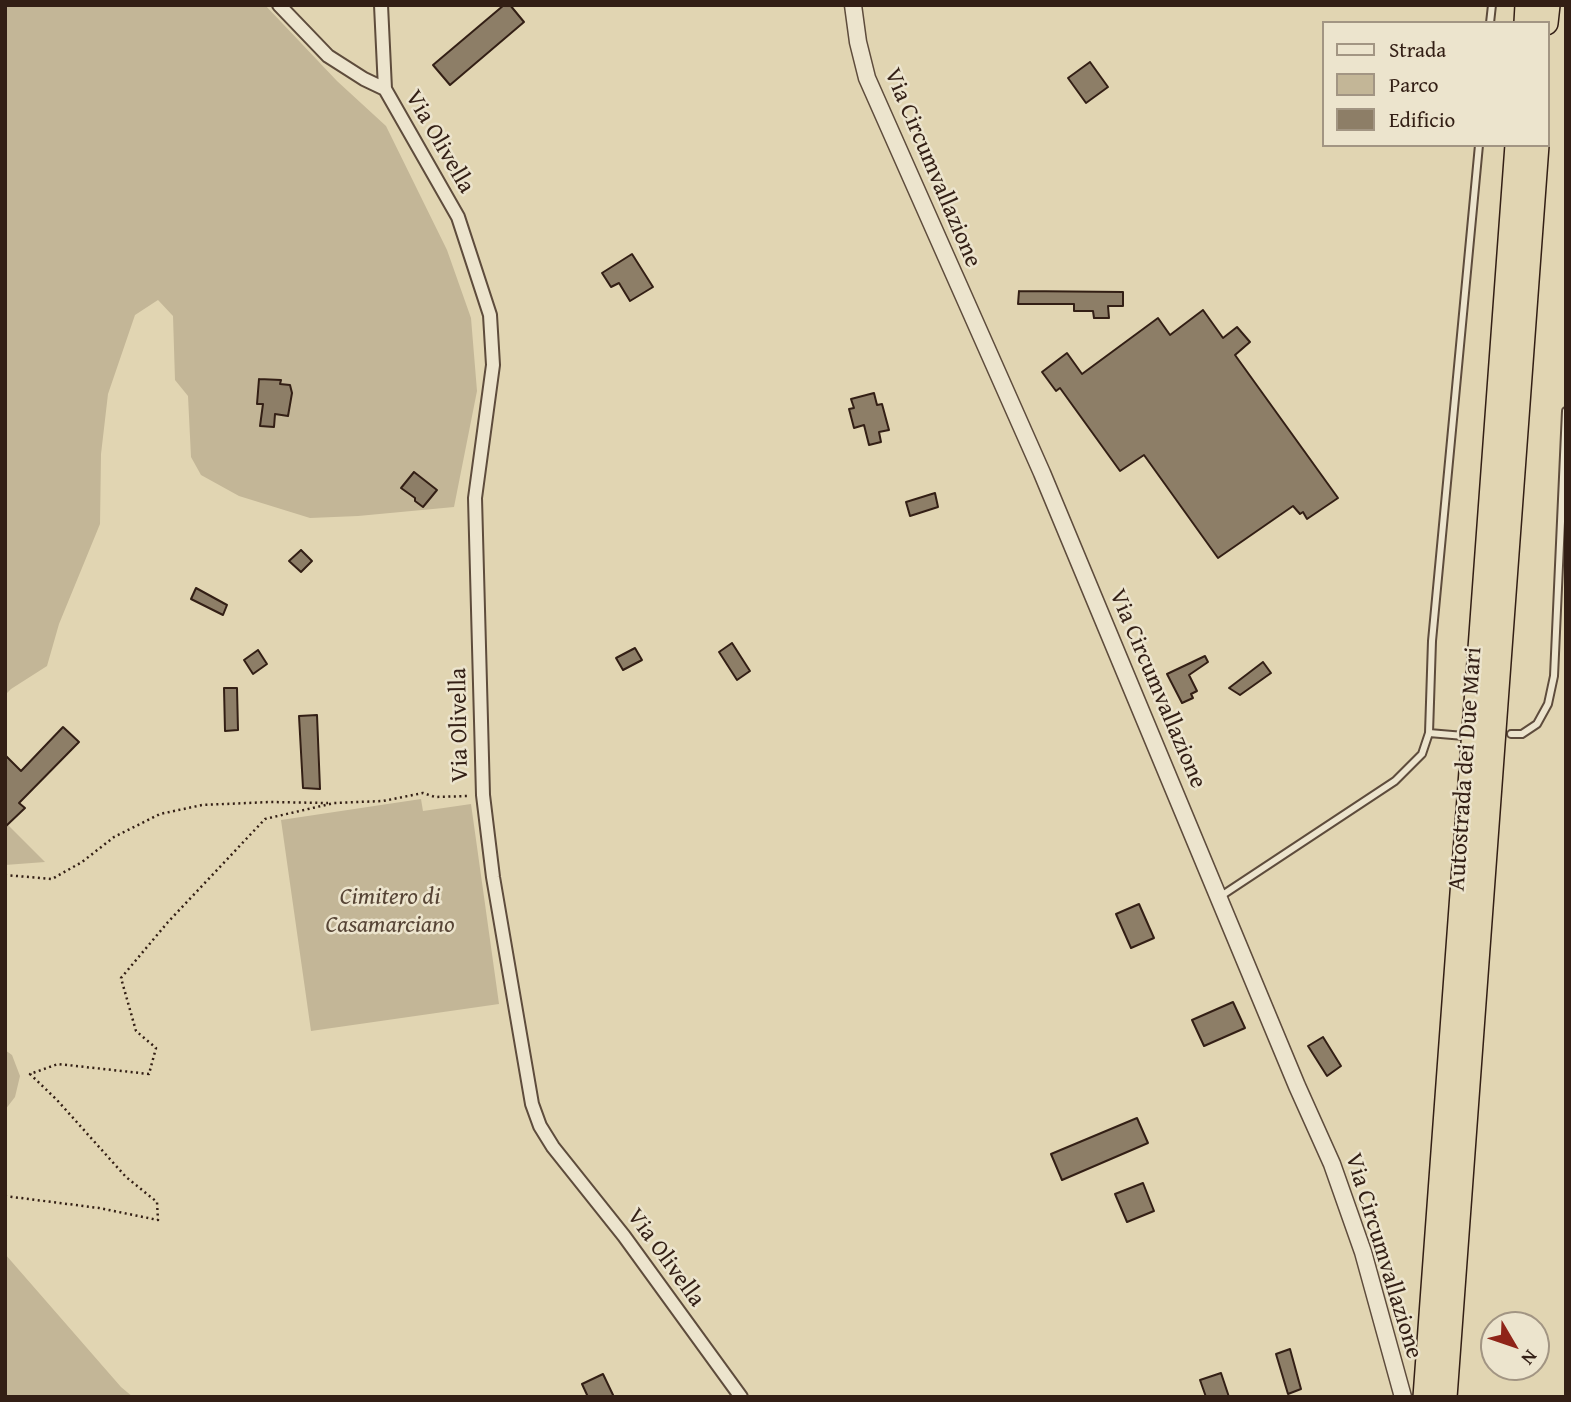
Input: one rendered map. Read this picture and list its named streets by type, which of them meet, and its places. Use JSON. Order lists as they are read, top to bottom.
{
  "streets": {
    "highway": ["Autostrada dei Due Mari"],
    "street": ["Via Olivella", "Via Circumvallazione"]
  },
  "parks": ["Cimitero di Casamarciano"],
  "legend": ["Strada", "Parco", "Edificio"],
  "north": "bottom right"
}
